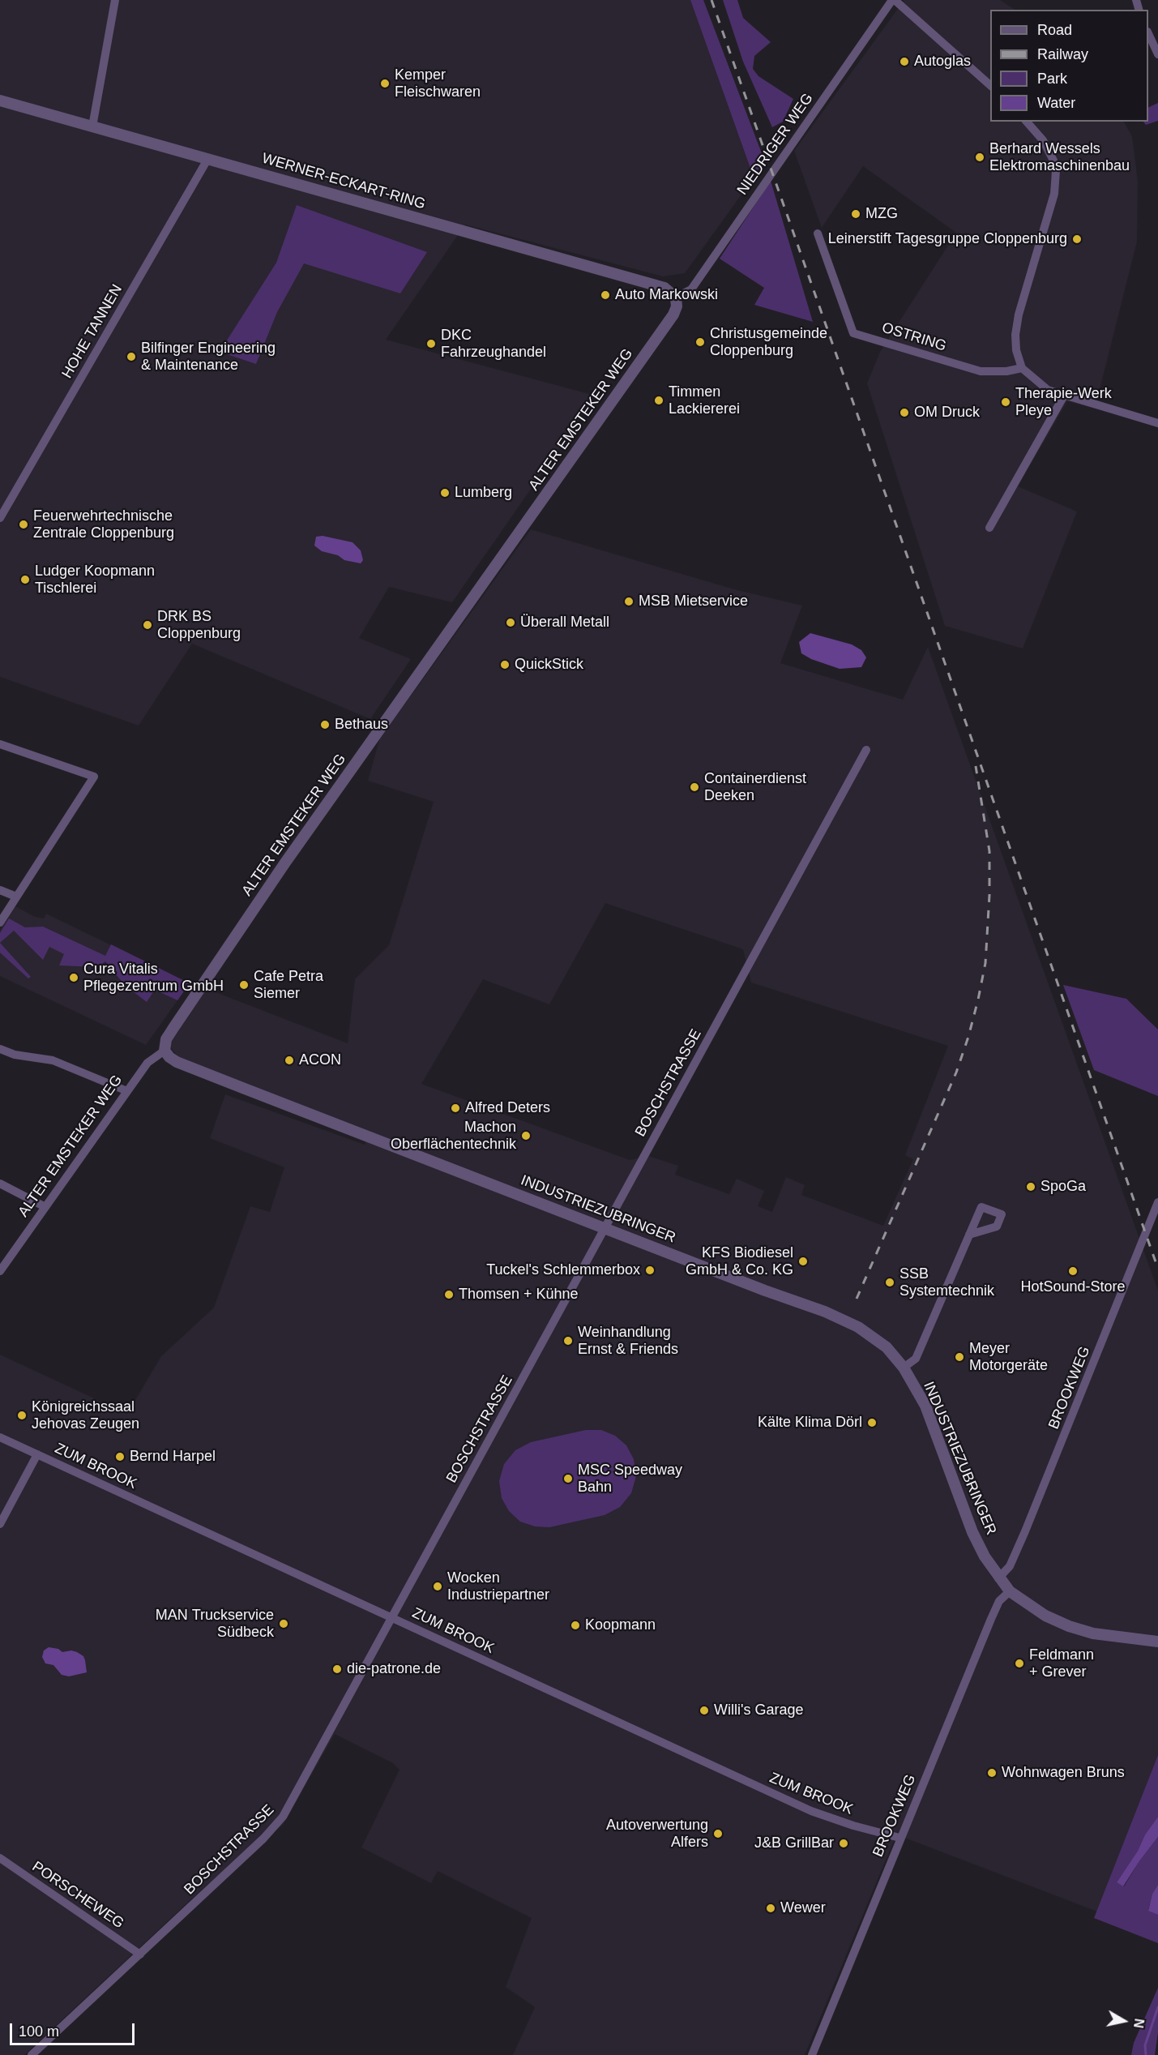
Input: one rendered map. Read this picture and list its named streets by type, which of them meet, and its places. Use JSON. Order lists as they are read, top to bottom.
{
  "streets": {
    "street": [
      "NIEDRIGER WEG",
      "WERNER-ECKART-RING",
      "HOHE TANNEN",
      "OSTRING",
      "ALTER EMSTEKER WEG",
      "BOSCHSTRASSE",
      "INDUSTRIEZUBRINGER",
      "BROOKWEG",
      "ZUM BROOK",
      "PORSCHEWEG"
    ]
  },
  "crossings": [
    ["NIEDRIGER WEG", "WERNER-ECKART-RING"],
    ["NIEDRIGER WEG", "ALTER EMSTEKER WEG"],
    ["WERNER-ECKART-RING", "HOHE TANNEN"],
    ["WERNER-ECKART-RING", "ALTER EMSTEKER WEG"],
    ["ALTER EMSTEKER WEG", "INDUSTRIEZUBRINGER"],
    ["BOSCHSTRASSE", "INDUSTRIEZUBRINGER"],
    ["BOSCHSTRASSE", "ZUM BROOK"],
    ["BOSCHSTRASSE", "PORSCHEWEG"],
    ["INDUSTRIEZUBRINGER", "BROOKWEG"],
    ["BROOKWEG", "ZUM BROOK"]
  ],
  "places": [
    "Autoglas",
    "Kemper Fleischwaren",
    "Berhard Wessels Elektromaschinenbau",
    "MZG",
    "Leinerstift Tagesgruppe Cloppenburg",
    "Auto Markowski",
    "Christusgemeinde Cloppenburg",
    "DKC Fahrzeughandel",
    "Bilfinger Engineering & Maintenance",
    "Timmen Lackiererei",
    "Therapie-Werk Pleye",
    "OM Druck",
    "Lumberg",
    "Feuerwehrtechnische Zentrale Cloppenburg",
    "Ludger Koopmann Tischlerei",
    "MSB Mietservice",
    "Überall Metall",
    "DRK BS Cloppenburg",
    "QuickStick",
    "Bethaus",
    "Containerdienst Deeken",
    "Cura Vitalis Pflegezentrum GmbH",
    "Cafe Petra Siemer",
    "ACON",
    "Alfred Deters",
    "Machon Oberflächentechnik",
    "SpoGa",
    "KFS Biodiesel GmbH & Co. KG",
    "Tuckel's Schlemmerbox",
    "HotSound-Store",
    "SSB Systemtechnik",
    "Thomsen + Kühne",
    "Weinhandlung Ernst & Friends",
    "Meyer Motorgeräte",
    "Königreichssaal Jehovas Zeugen",
    "Kälte Klima Dörl",
    "Bernd Harpel",
    "MSC Speedway Bahn",
    "Wocken Industriepartner",
    "MAN Truckservice Südbeck",
    "Koopmann",
    "Feldmann + Grever",
    "die-patrone.de",
    "Willi's Garage",
    "Wohnwagen Bruns",
    "Autoverwertung Alfers",
    "J&B GrillBar",
    "Wewer"
  ],
  "legend": [
    "Road",
    "Railway",
    "Park",
    "Water"
  ],
  "scale_bar": "100 m",
  "north": "right"
}
